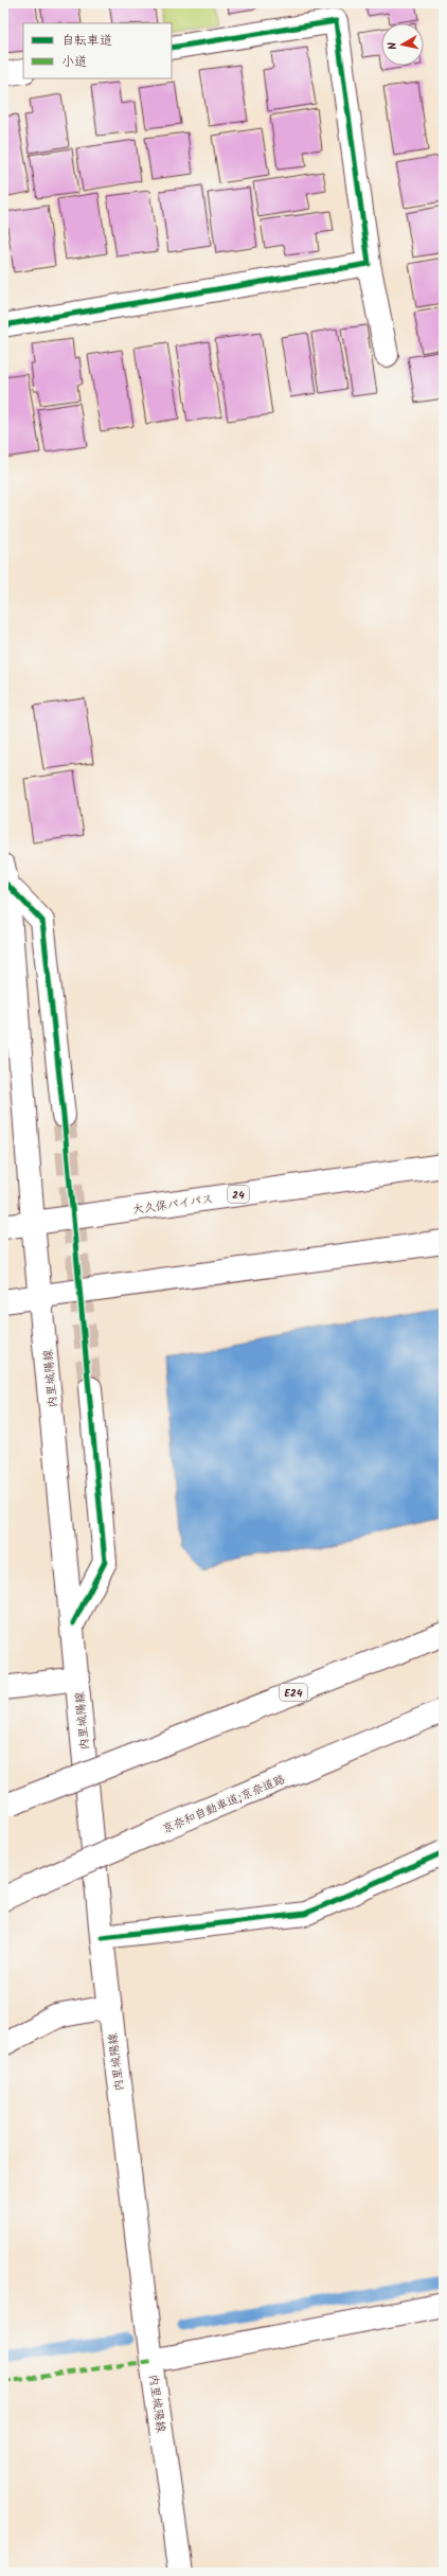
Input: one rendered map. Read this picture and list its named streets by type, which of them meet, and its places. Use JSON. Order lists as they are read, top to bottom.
{
  "streets": {
    "main road": [
      "24",
      "大久保バイパス",
      "内里城陽線",
      "E24",
      "京奈和自動車道;京奈道路"
    ]
  },
  "crossings": [
    ["大久保バイパス", "内里城陽線"]
  ],
  "legend": ["自転車道", "小道"],
  "north": "left"
}
